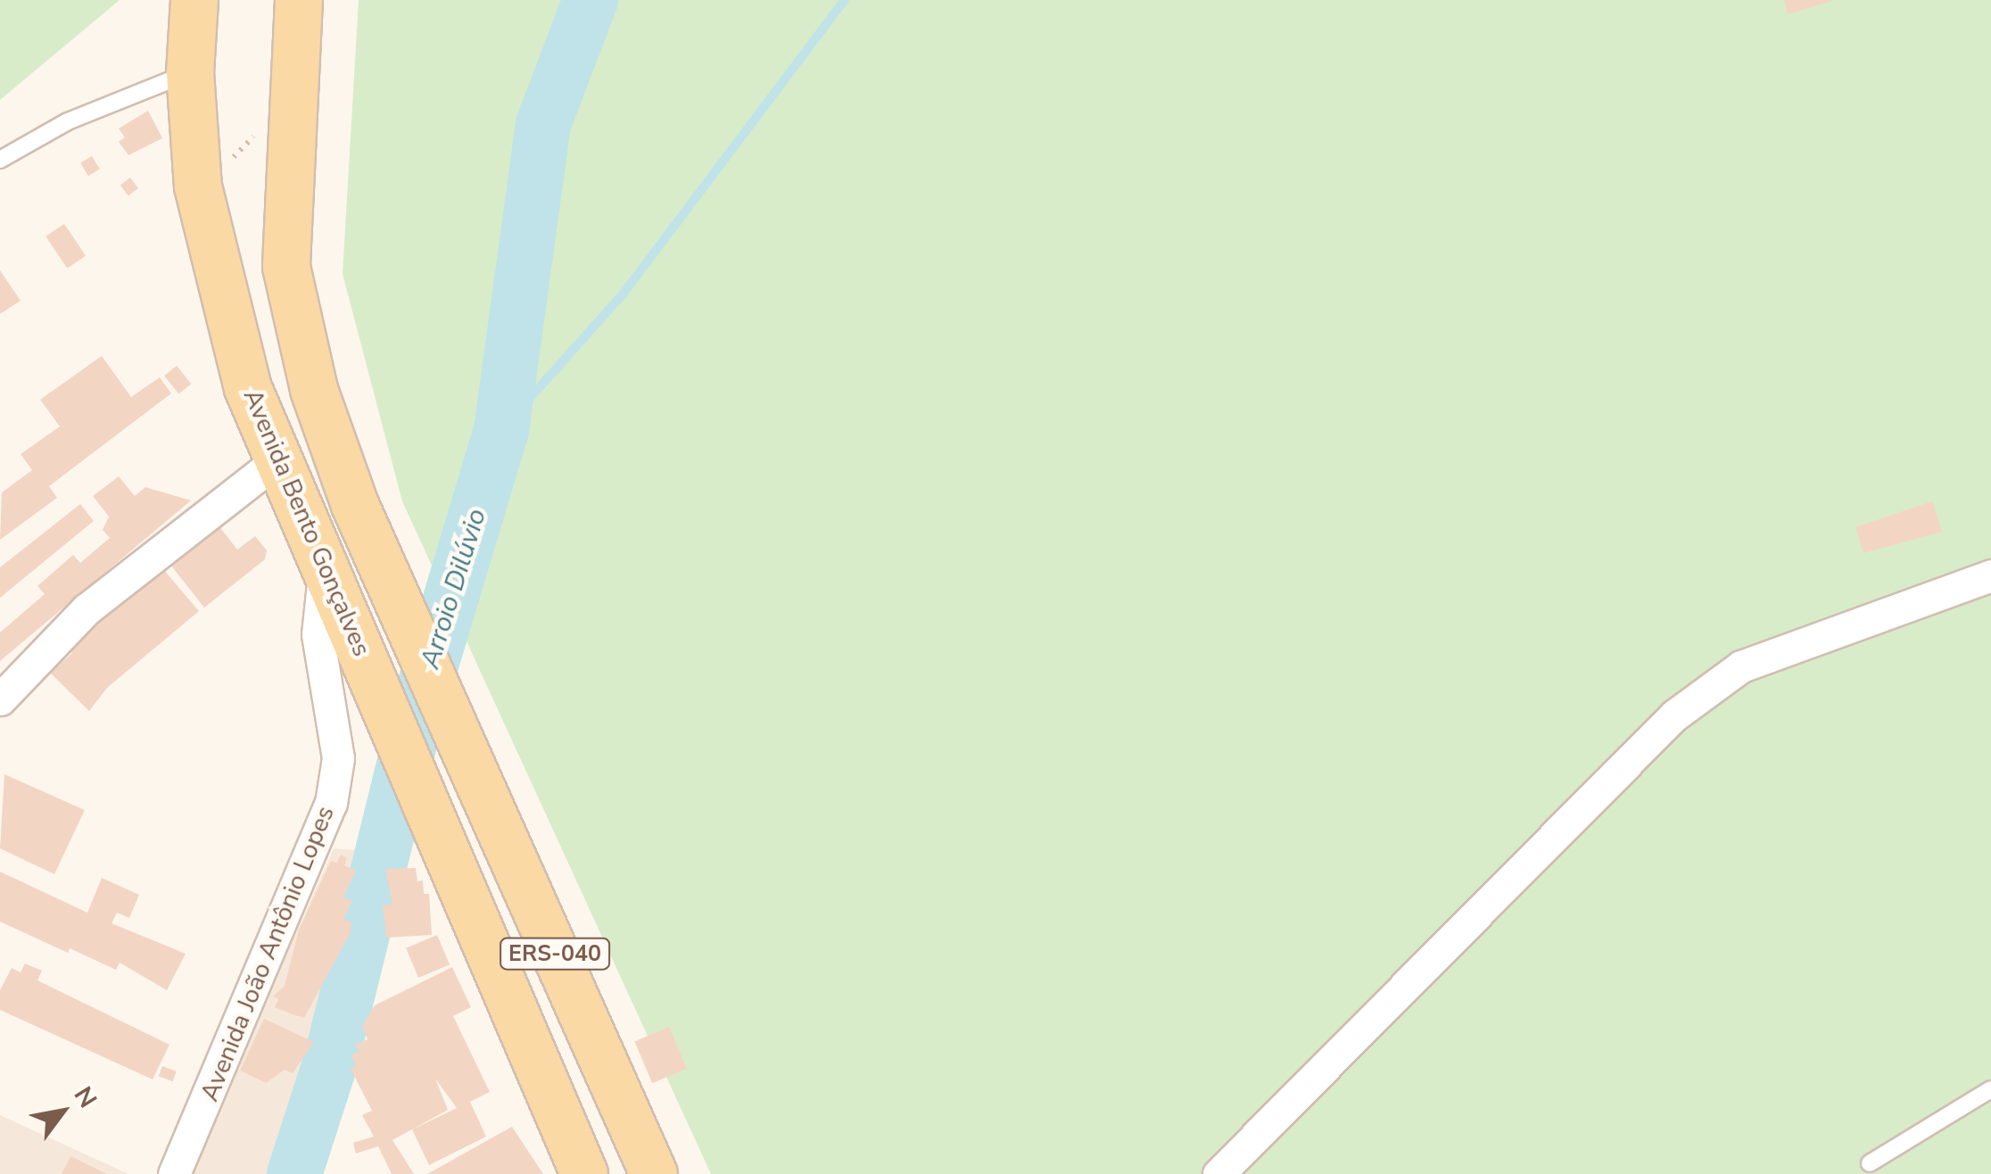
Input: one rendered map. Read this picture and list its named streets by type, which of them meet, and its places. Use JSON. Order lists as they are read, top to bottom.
{
  "streets": {
    "main road": ["Avenida Bento Gonçalves", "ERS-040"],
    "street": ["Avenida João Antônio Lopes"]
  },
  "crossings": [
    ["Avenida Bento Gonçalves", "Avenida João Antônio Lopes"]
  ],
  "water": ["Arroio Dilúvio"],
  "north": "top right"
}
